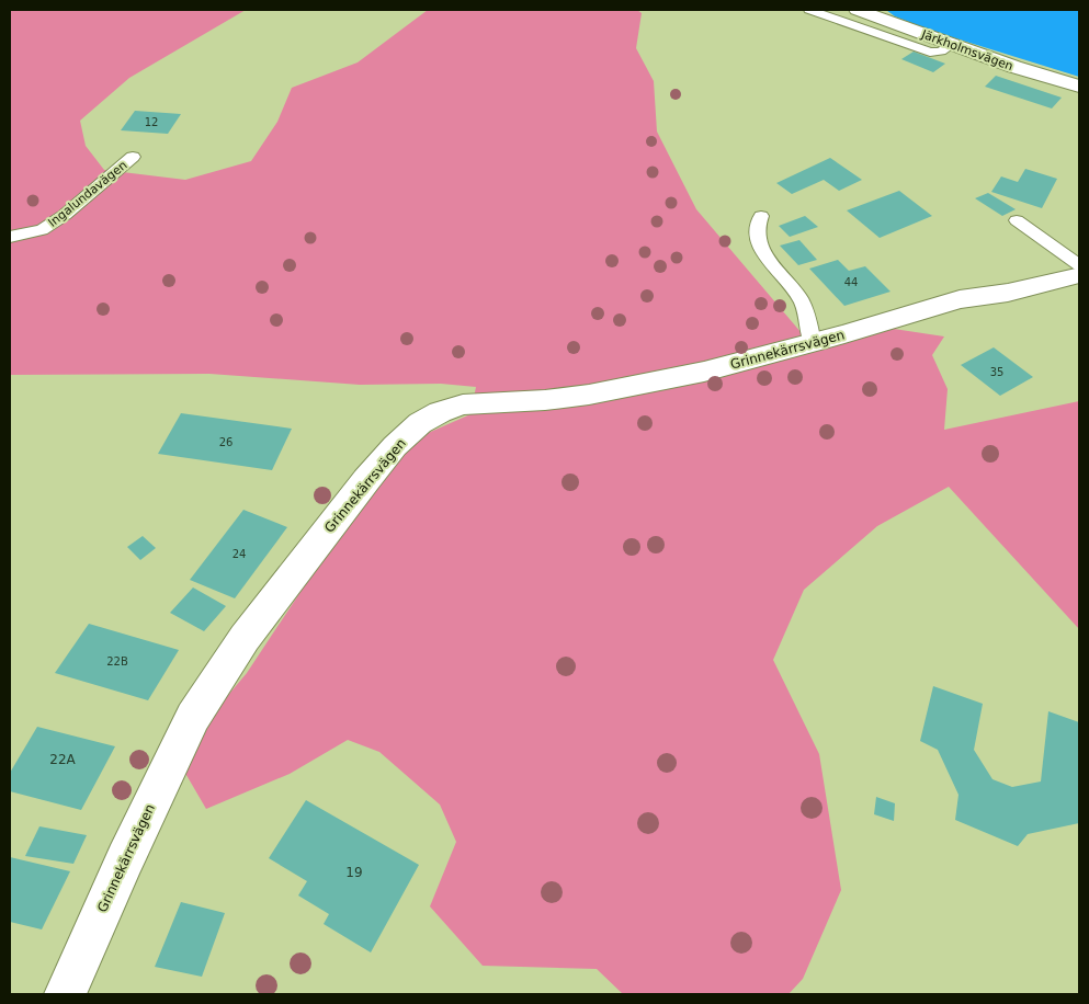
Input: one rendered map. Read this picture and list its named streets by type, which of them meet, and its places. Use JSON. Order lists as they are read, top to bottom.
{
  "streets": {
    "street": ["Järkholmsvägen", "Grinnekärrsvägen"],
    "lane": ["Ingalundavägen"]
  },
  "house_numbers": [
    "12",
    "44",
    "35",
    "26",
    "24",
    "22B",
    "22A",
    "19"
  ]
}
